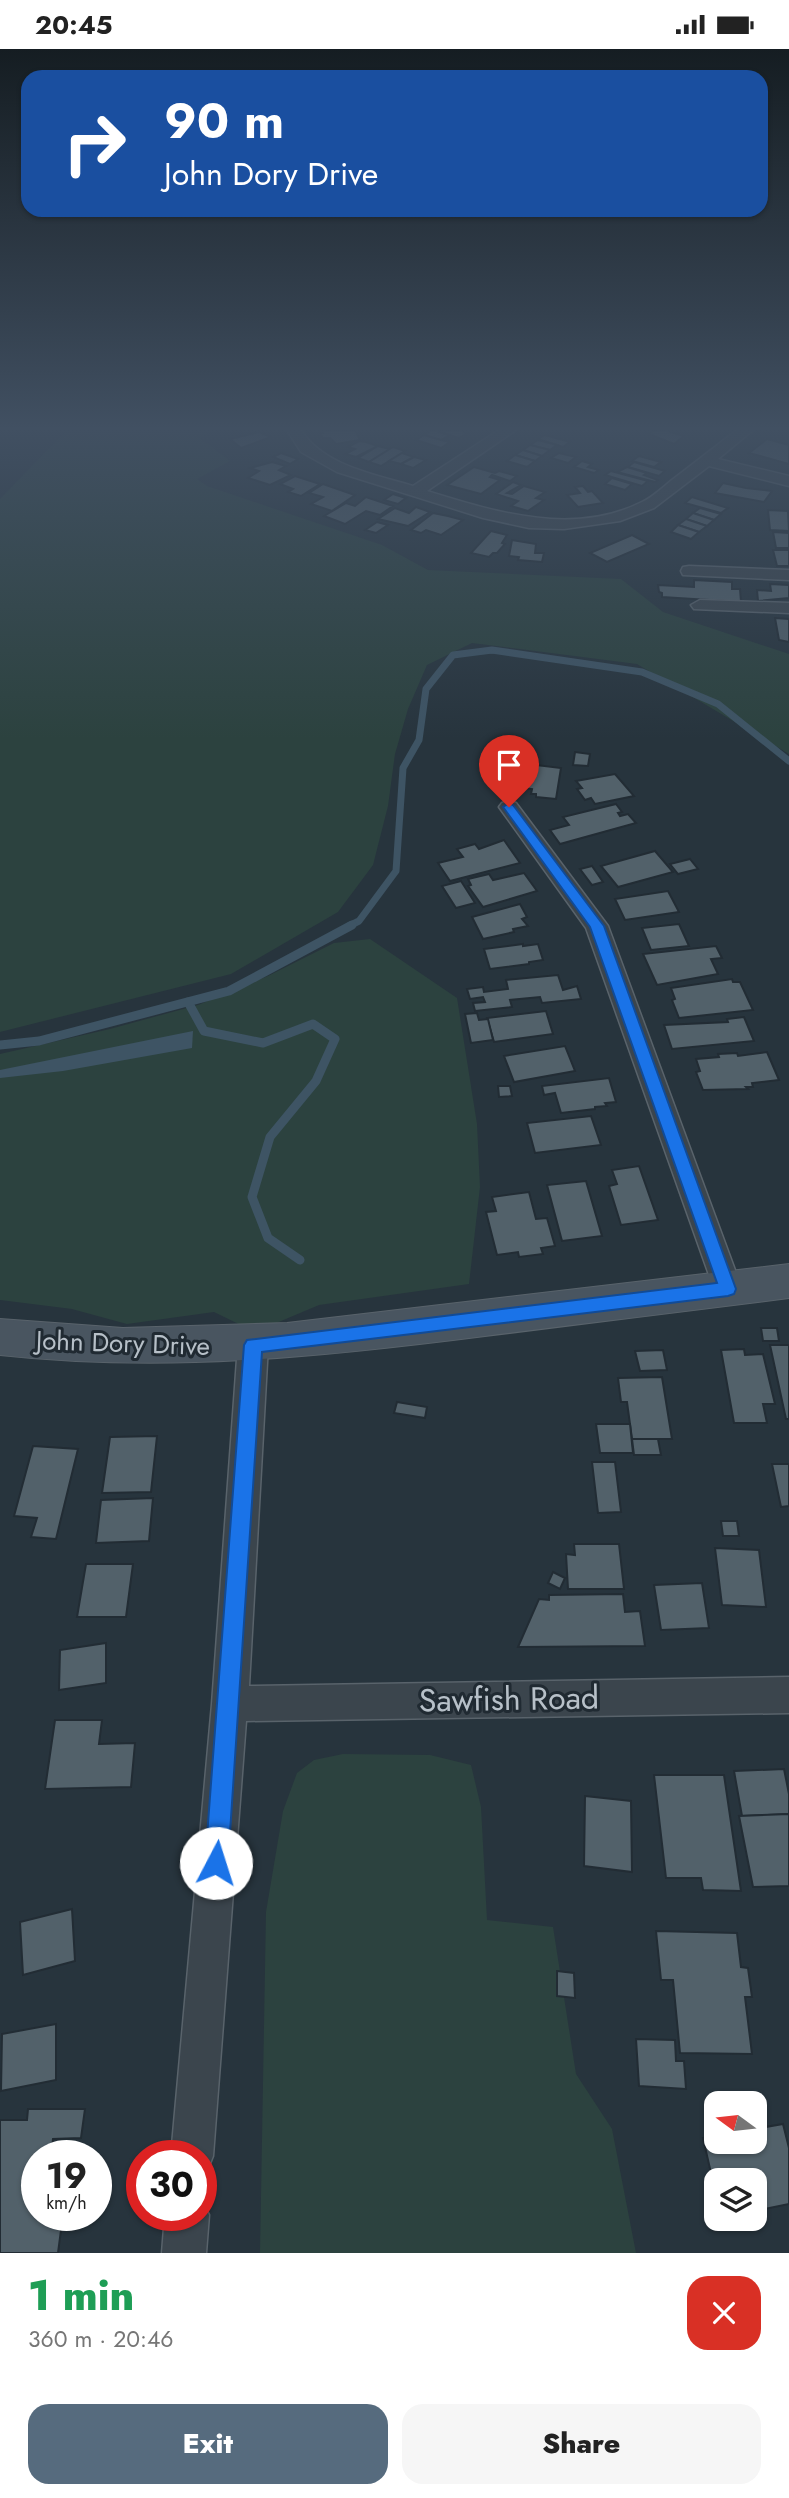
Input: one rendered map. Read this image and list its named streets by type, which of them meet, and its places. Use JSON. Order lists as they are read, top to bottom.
{
  "streets": {
    "street": ["John Dory Drive", "Sawfish Road"]
  },
  "north": "left",
  "page": {
    "status": "20:45",
    "turn": ["90 m", "John Dory Drive"],
    "speed": "19 km/h",
    "limit": "30",
    "heading": ["1 min", "360 m · 20:46"],
    "buttons": ["Exit", "Share"]
  }
}
